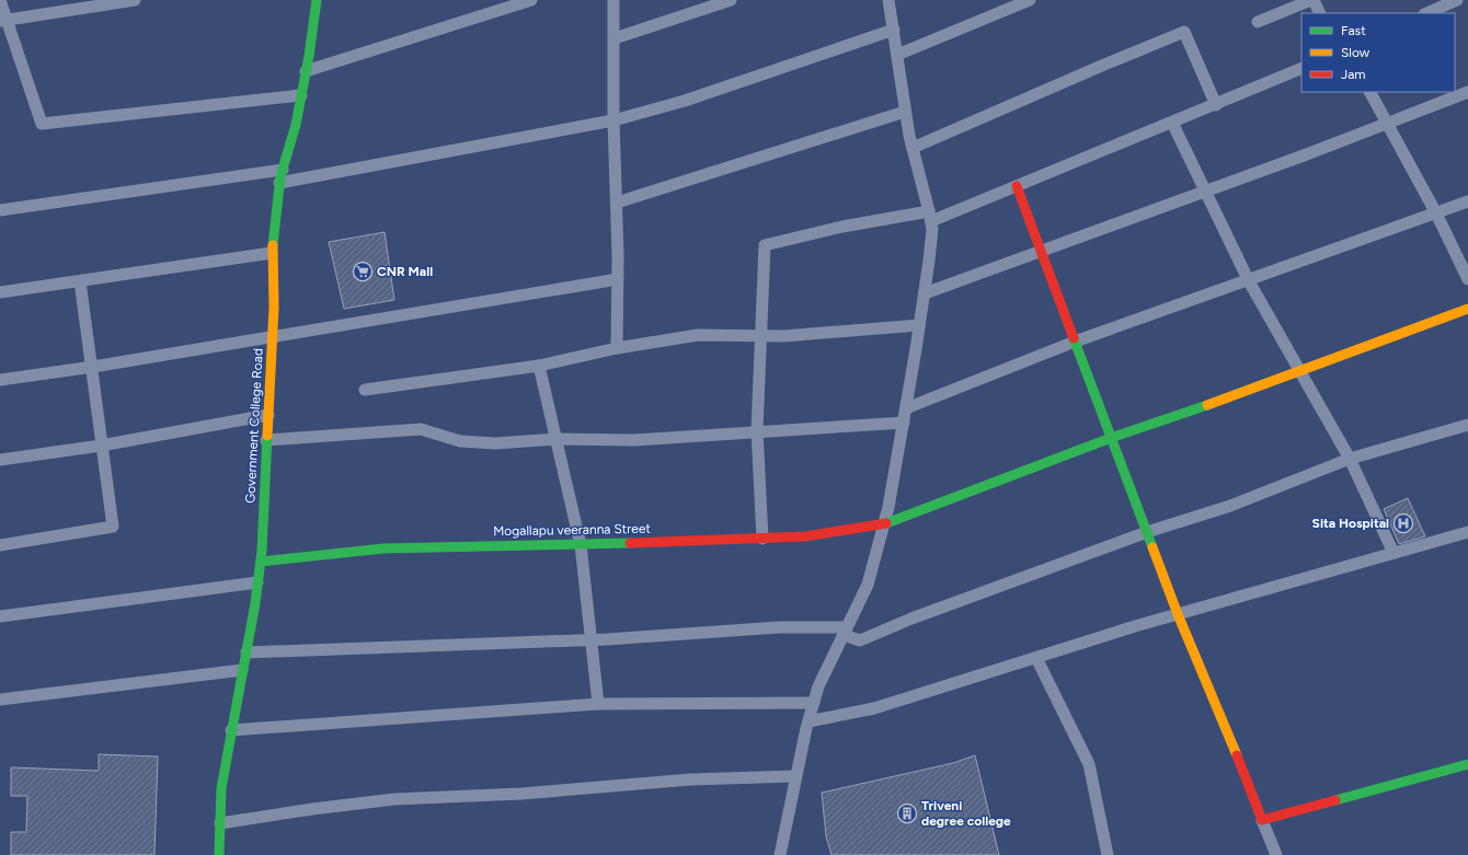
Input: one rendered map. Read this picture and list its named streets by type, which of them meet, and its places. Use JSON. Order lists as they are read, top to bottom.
{
  "streets": {
    "street": ["Government College Road", "Mogallapu veeranna Street"]
  },
  "crossings": [
    ["Government College Road", "Mogallapu veeranna Street"]
  ],
  "places": {
    "supermarket": ["CNR Mall"],
    "hospital": ["Sita Hospital"],
    "building": ["Triveni degree college"]
  },
  "legend": ["Fast", "Slow", "Jam"]
}
